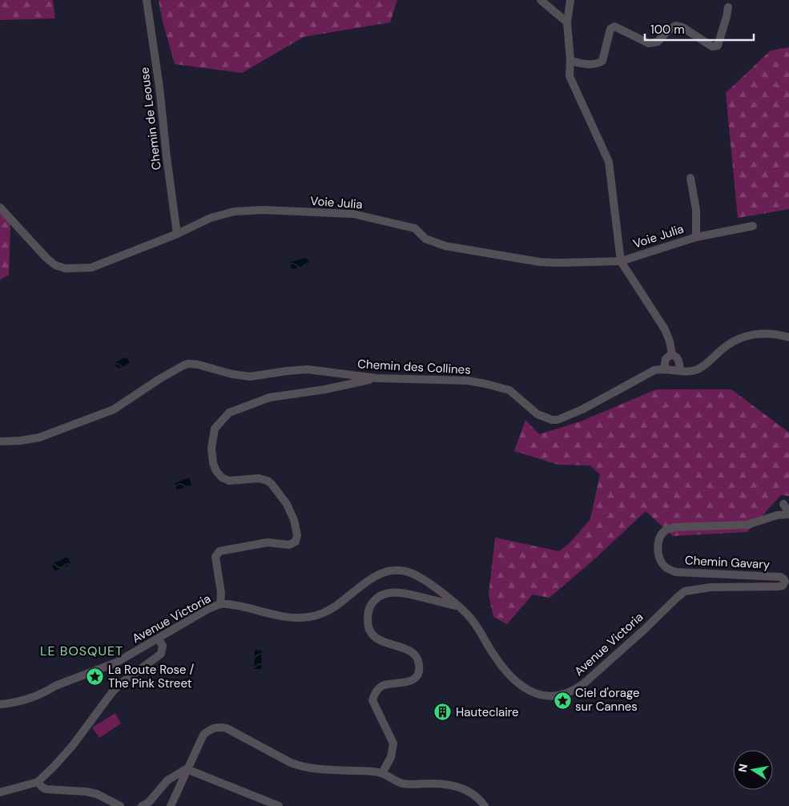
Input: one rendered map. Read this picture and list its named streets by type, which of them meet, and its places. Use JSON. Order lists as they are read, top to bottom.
{
  "streets": {
    "street": [
      "Chemin de Leouse",
      "Voie Julia",
      "Chemin des Collines",
      "Chemin Gavary",
      "Avenue Victoria"
    ]
  },
  "crossings": [
    ["Chemin de Leouse", "Voie Julia"],
    ["Chemin Gavary", "Avenue Victoria"]
  ],
  "districts": ["LE BOSQUET"],
  "places": {
    "place": ["La Route Rose / The Pink Street", "Ciel d'orage sur Cannes"],
    "building": ["Hauteclaire"]
  },
  "scale_bar": "100 m",
  "north": "left"
}
